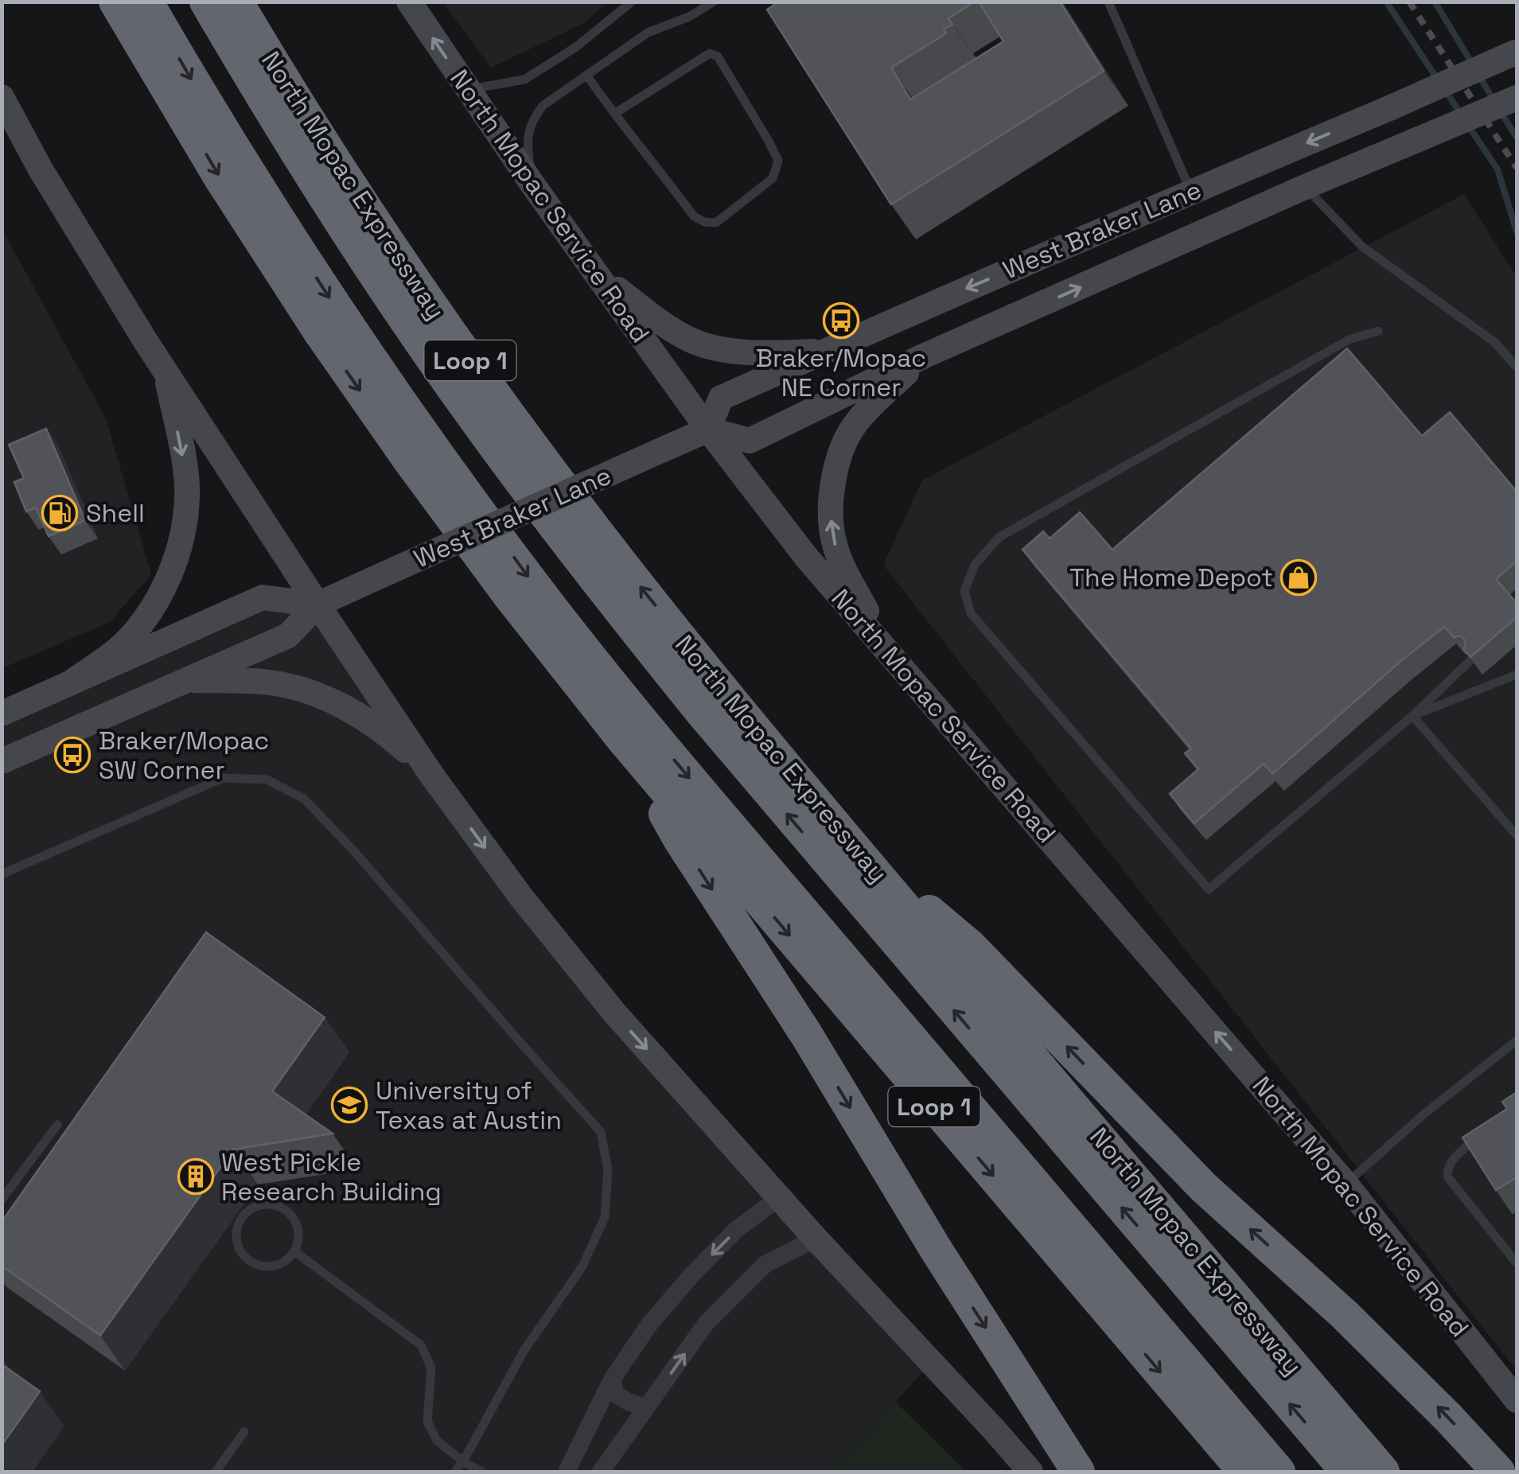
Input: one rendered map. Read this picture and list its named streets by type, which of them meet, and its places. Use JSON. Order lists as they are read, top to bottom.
{
  "streets": {
    "highway": ["North Mopac Expressway", "Loop 1"],
    "main road": ["North Mopac Service Road", "West Braker Lane"]
  },
  "crossings": [
    ["North Mopac Service Road", "West Braker Lane"]
  ],
  "one_way": ["North Mopac Service Road"],
  "places": {
    "bus stop": ["Braker/Mopac NE Corner", "Braker/Mopac SW Corner"],
    "fuel station": ["Shell"],
    "shop": ["The Home Depot"],
    "school or university": ["University of Texas at Austin"],
    "building": ["West Pickle Research Building"]
  }
}
